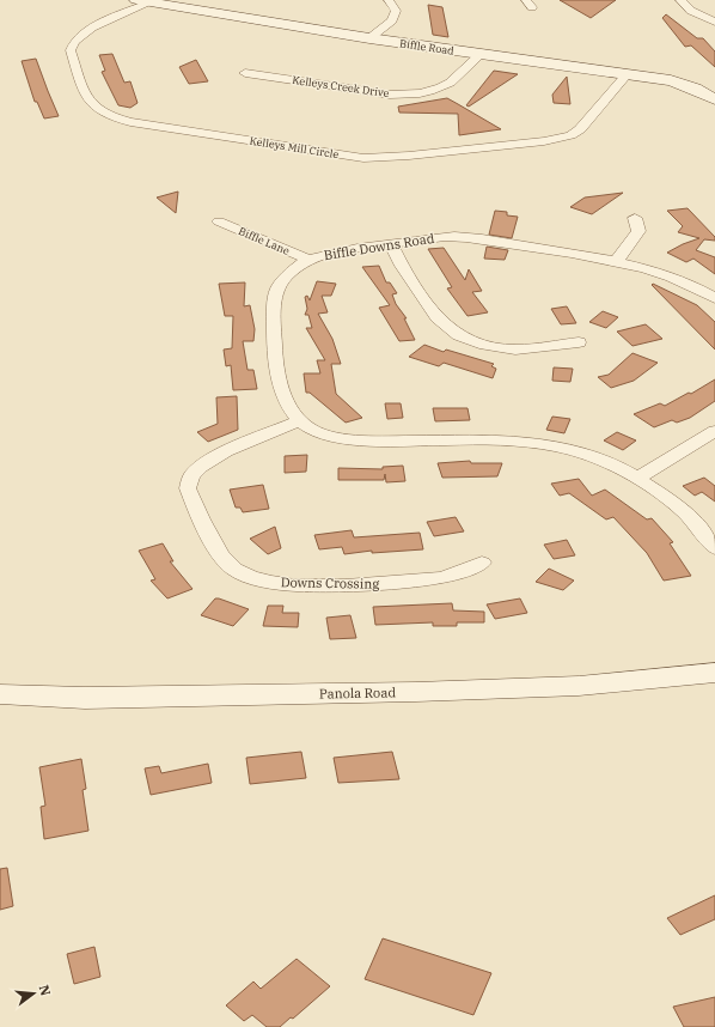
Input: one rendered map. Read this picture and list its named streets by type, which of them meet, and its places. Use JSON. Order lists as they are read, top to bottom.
{
  "streets": {
    "street": [
      "Biffle Road",
      "Kelleys Creek Drive",
      "Kelleys Mill Circle",
      "Biffle Lane",
      "Biffle Downs Road",
      "Downs Crossing",
      "Panola Road"
    ]
  },
  "crossings": [
    ["Biffle Road", "Kelleys Creek Drive"],
    ["Biffle Road", "Kelleys Mill Circle"],
    ["Biffle Lane", "Biffle Downs Road"],
    ["Biffle Downs Road", "Downs Crossing"]
  ],
  "north": "right"
}
